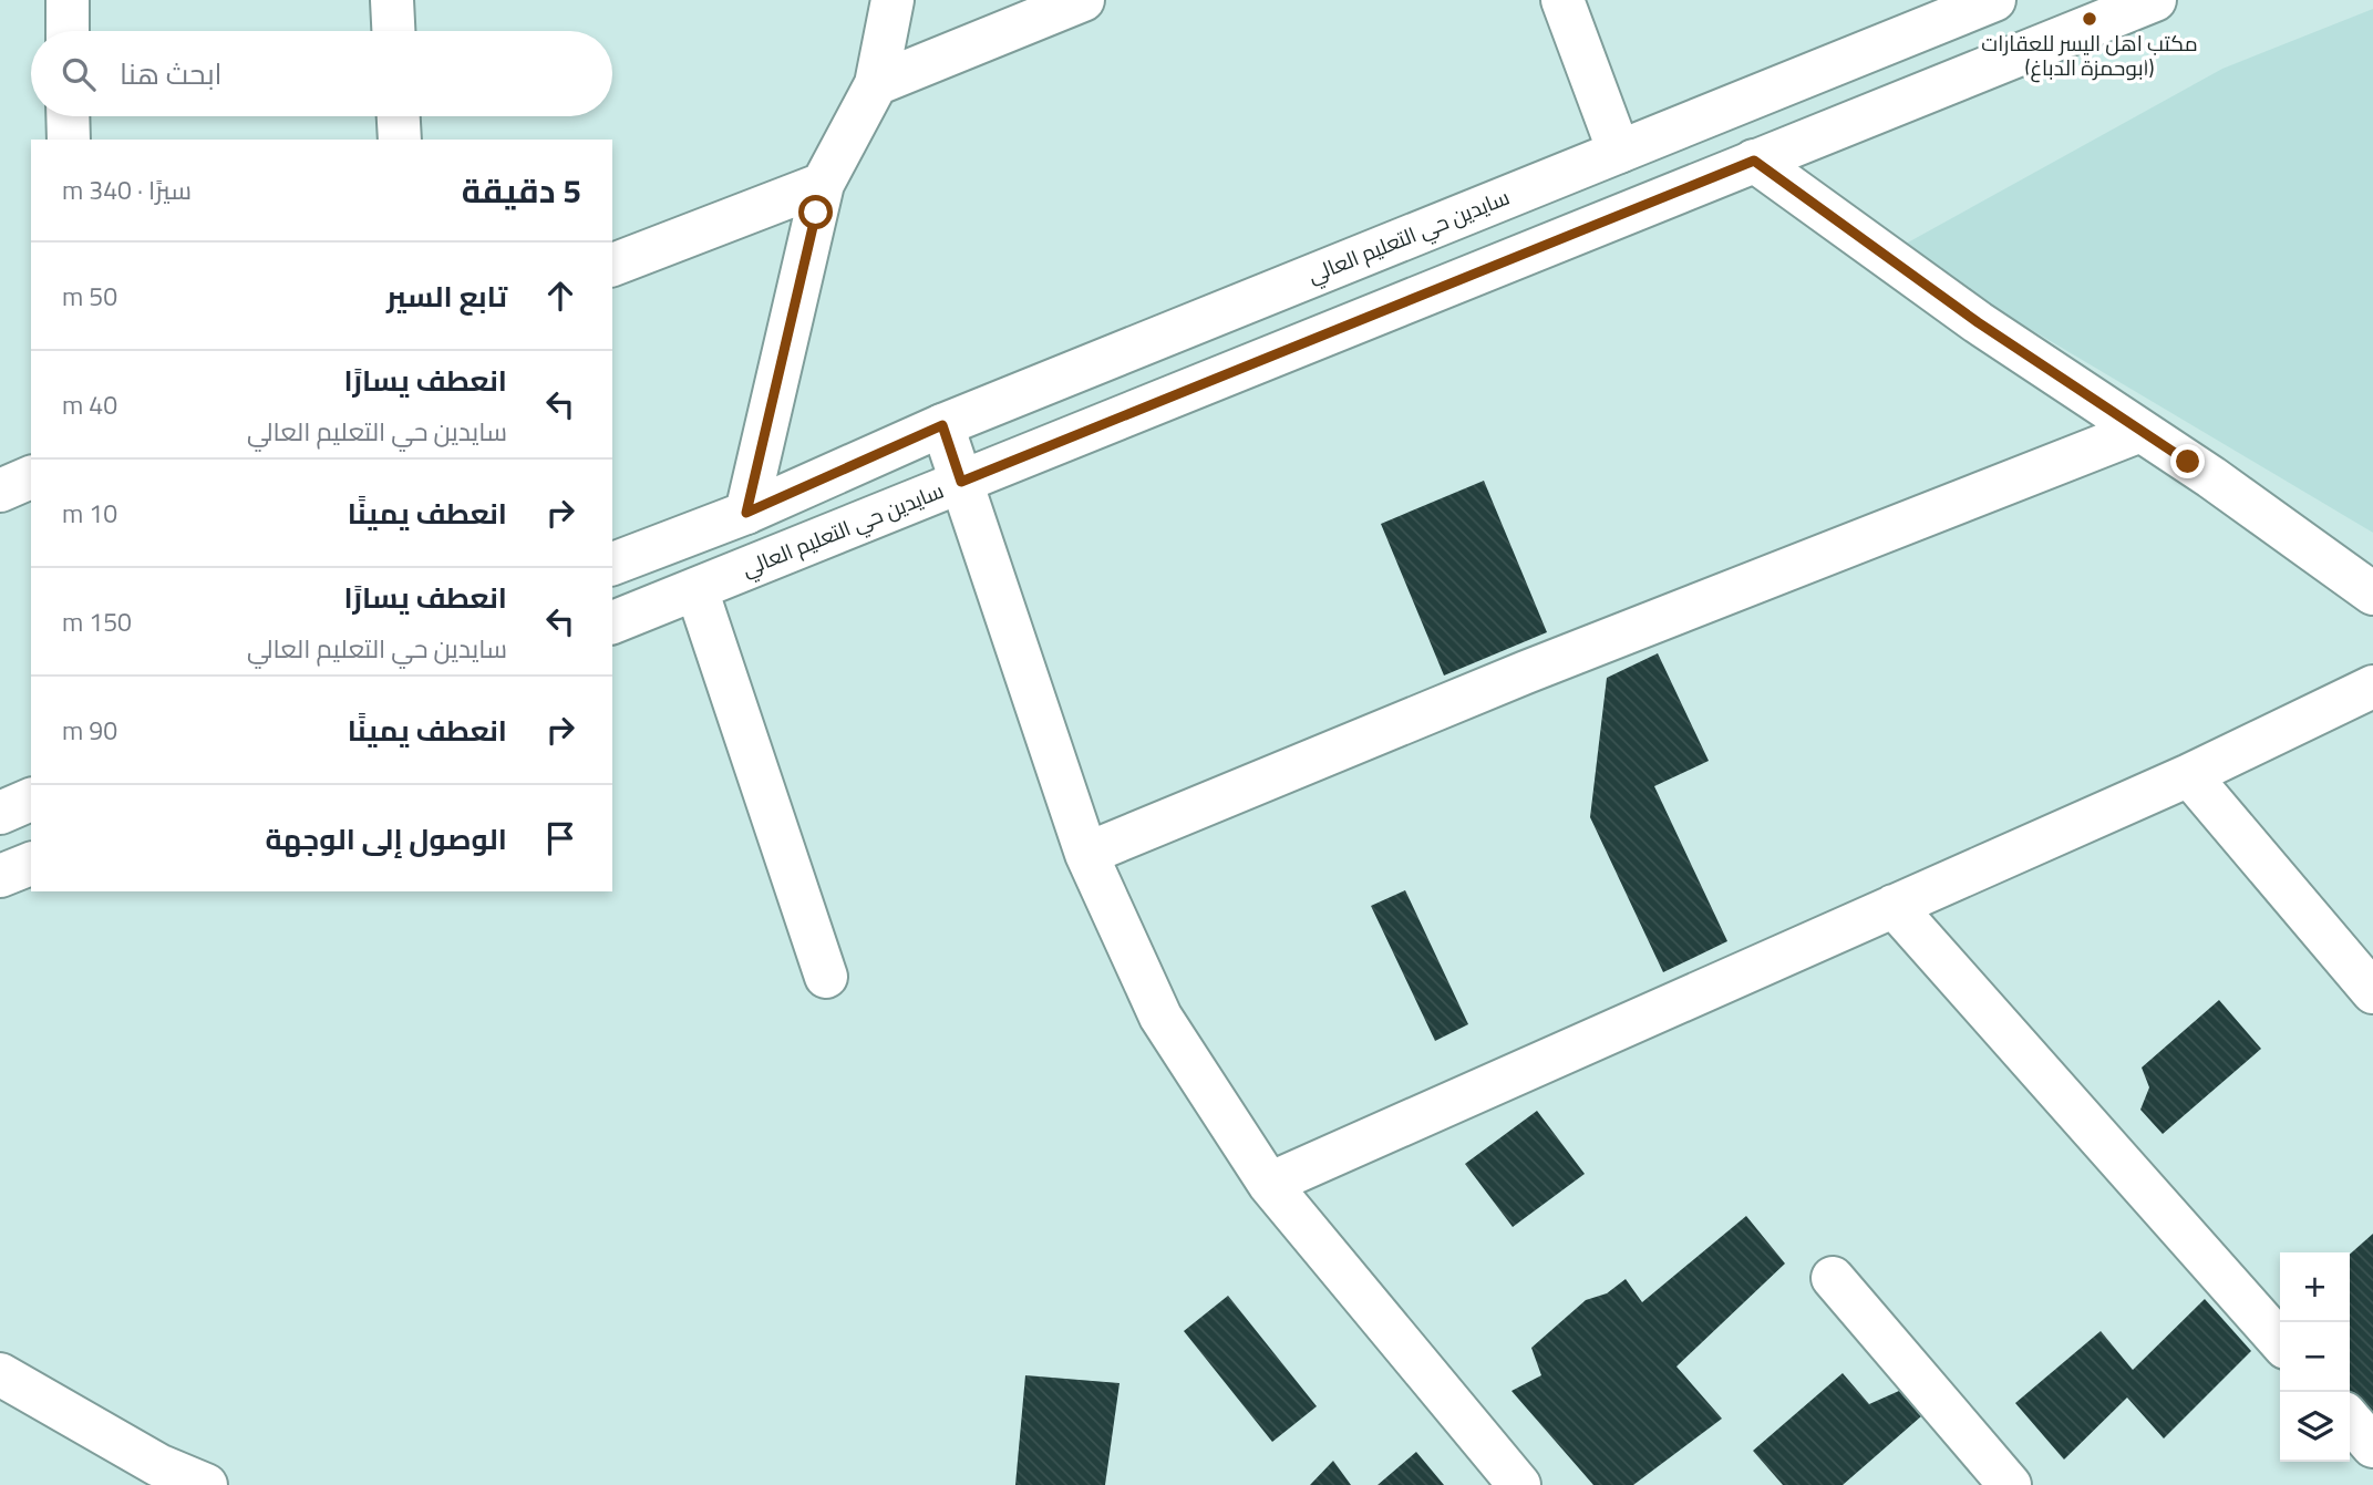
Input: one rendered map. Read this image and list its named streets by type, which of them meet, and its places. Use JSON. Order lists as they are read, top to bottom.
{
  "streets": {
    "street": ["سايدين حي التعليم العالي"]
  },
  "places": ["مكتب اهل اليسر للعقارات (ابوحمزة الدباغ)"],
  "page": {
    "search": "ابحث هنا",
    "heading": ["5 دقيقة", "سيرًا · 340 m"],
    "list": [
      ["تابع السير", "50 m"],
      ["انعطف يسارًا", "سايدين حي التعليم العالي", "40 m"],
      ["انعطف يمينًا", "10 m"],
      ["انعطف يسارًا", "سايدين حي التعليم العالي", "150 m"],
      ["انعطف يمينًا", "90 m"],
      "الوصول إلى الوجهة"
    ],
    "map_buttons": ["+", "−"]
  }
}
